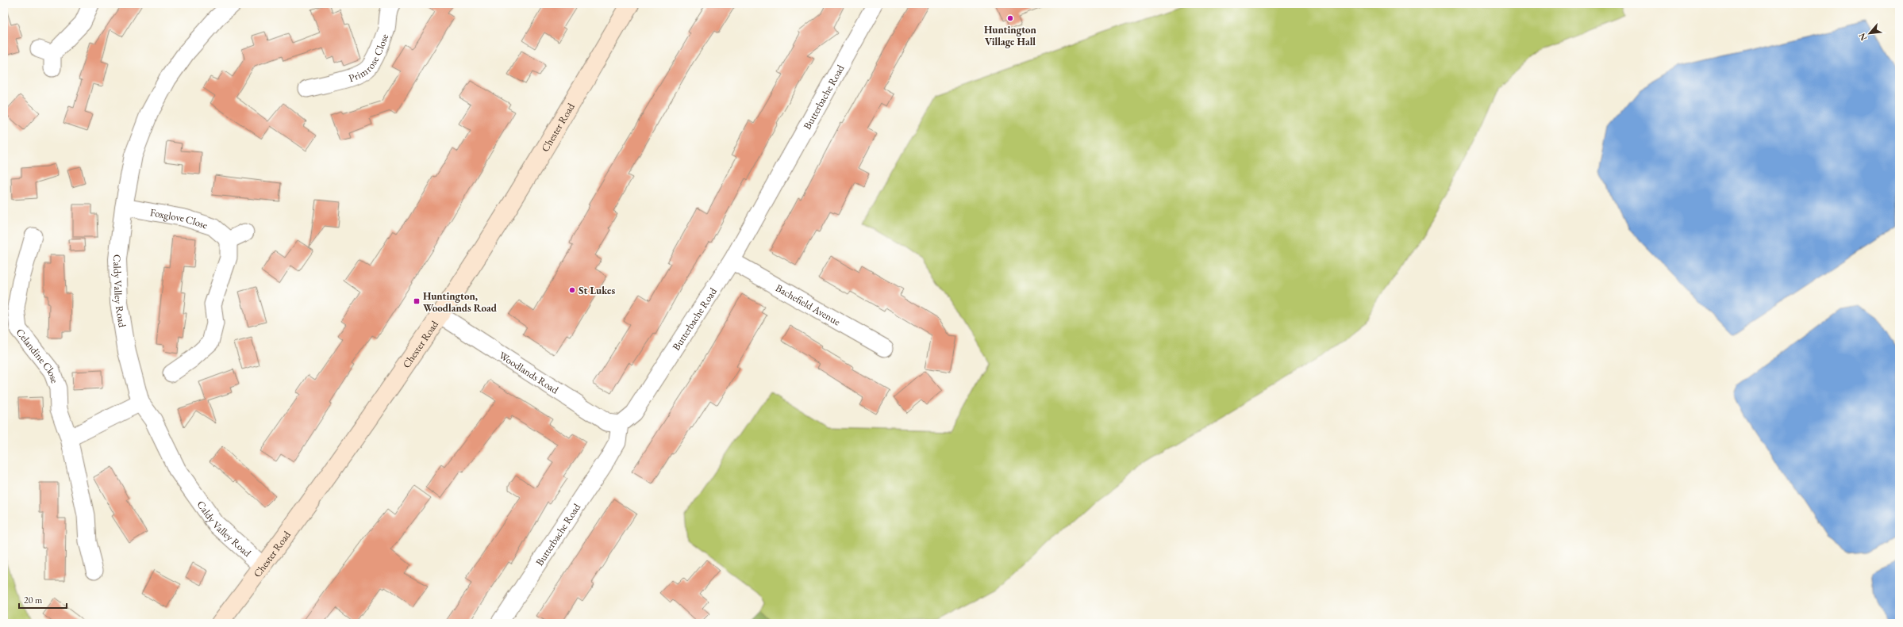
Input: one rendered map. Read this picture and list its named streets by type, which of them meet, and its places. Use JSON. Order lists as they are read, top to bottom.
{
  "streets": {
    "main road": ["Chester Road"],
    "street": [
      "Primrose Close",
      "Butterbache Road",
      "Foxglove Close",
      "Caldy Valley Road",
      "Bachefield Avenue",
      "Celandine Close",
      "Woodlands Road"
    ]
  },
  "crossings": [
    ["Butterbache Road", "Bachefield Avenue"],
    ["Butterbache Road", "Woodlands Road"],
    ["Chester Road", "Caldy Valley Road"],
    ["Chester Road", "Woodlands Road"],
    ["Foxglove Close", "Caldy Valley Road"]
  ],
  "places": {
    "other": ["Huntington Village Hall", "St Lukes"],
    "transit": ["Huntington, Woodlands Road"]
  },
  "scale_bar": "20 m",
  "north": "bottom left"
}
